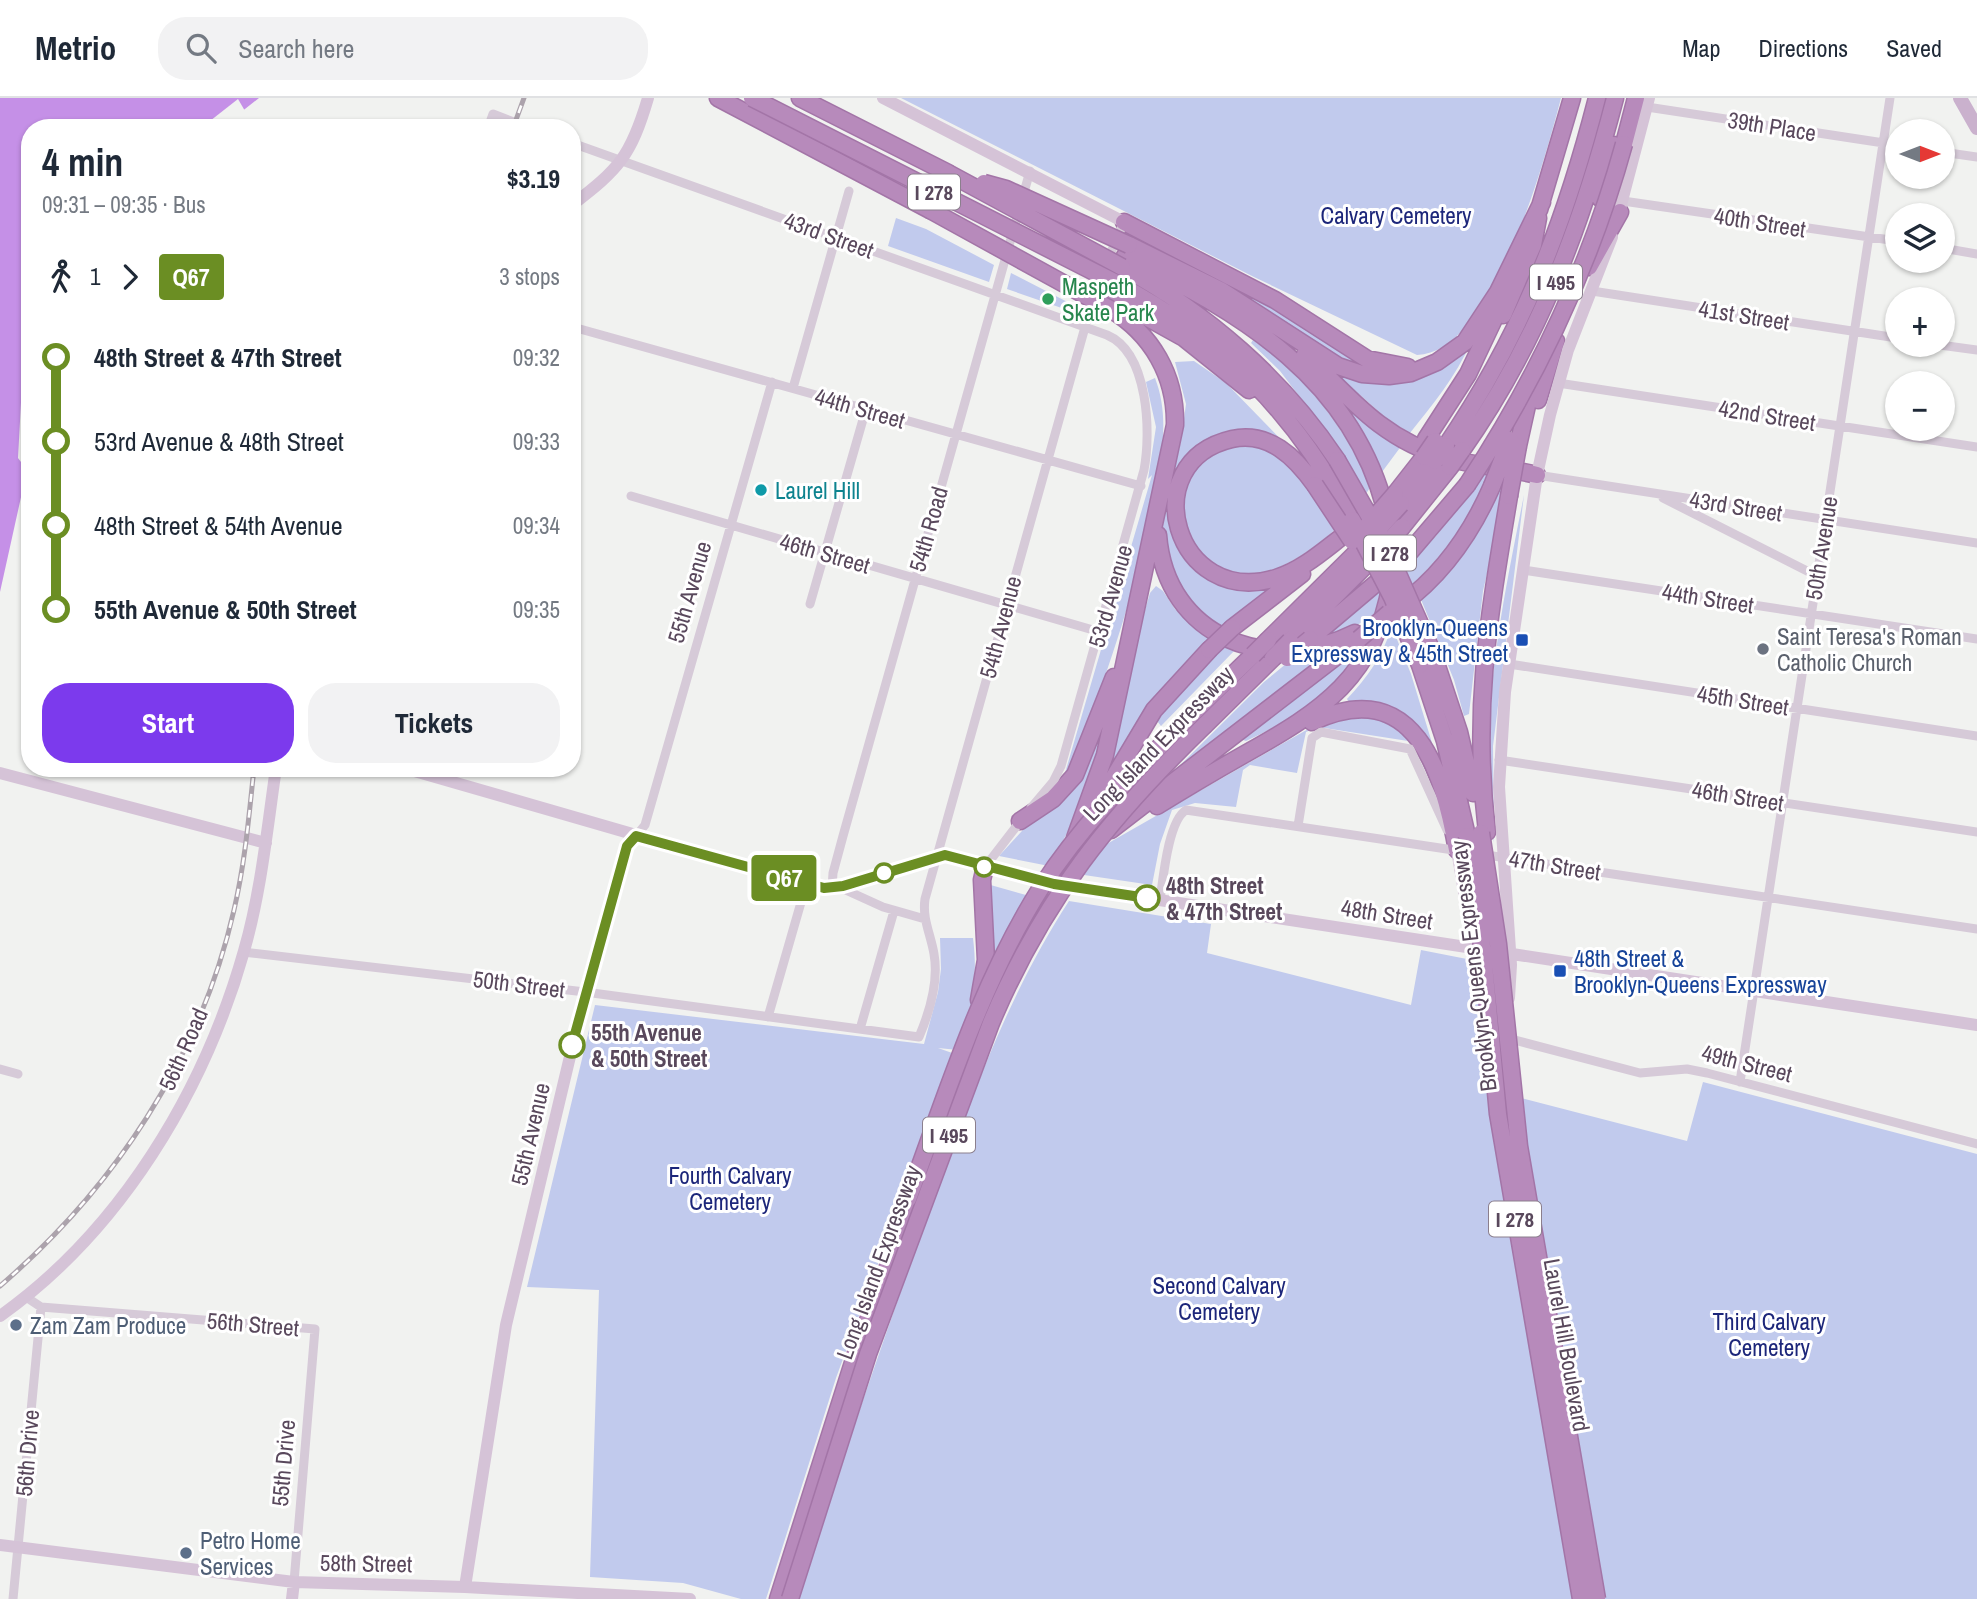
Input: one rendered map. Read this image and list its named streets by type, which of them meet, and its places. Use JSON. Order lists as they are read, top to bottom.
{
  "streets": {
    "highway": [
      "I 278",
      "I 495",
      "Long Island Expressway",
      "Brooklyn-Queens Expressway"
    ],
    "main road": [
      "55th Avenue",
      "48th Street",
      "56th Road",
      "Laurel Hill Boulevard",
      "55th Drive",
      "58th Street"
    ],
    "street": [
      "39th Place",
      "40th Street",
      "43rd Street",
      "41st Street",
      "44th Street",
      "42nd Street",
      "54th Road",
      "50th Avenue",
      "46th Street",
      "53rd Avenue",
      "54th Avenue",
      "45th Street",
      "47th Street",
      "50th Street",
      "49th Street",
      "56th Street",
      "56th Drive"
    ]
  },
  "crossings": [
    ["39th Place", "50th Avenue"],
    ["I 278", "Brooklyn-Queens Expressway"],
    ["40th Street", "50th Avenue"],
    ["43rd Street", "54th Road"],
    ["43rd Street", "50th Avenue"],
    ["43rd Street", "53rd Avenue"],
    ["43rd Street", "54th Avenue"],
    ["43rd Street", "Brooklyn-Queens Expressway"],
    ["41st Street", "50th Avenue"],
    ["44th Street", "54th Road"],
    ["44th Street", "50th Avenue"],
    ["44th Street", "55th Avenue"],
    ["44th Street", "53rd Avenue"],
    ["44th Street", "54th Avenue"],
    ["44th Street", "Brooklyn-Queens Expressway"],
    ["42nd Street", "50th Avenue"],
    ["54th Road", "46th Street"],
    ["54th Road", "48th Street"],
    ["50th Avenue", "46th Street"],
    ["50th Avenue", "45th Street"],
    ["50th Avenue", "47th Street"],
    ["50th Avenue", "48th Street"],
    ["50th Avenue", "49th Street"],
    ["46th Street", "55th Avenue"],
    ["46th Street", "53rd Avenue"],
    ["46th Street", "54th Avenue"],
    ["46th Street", "Brooklyn-Queens Expressway"],
    ["55th Avenue", "48th Street"],
    ["55th Avenue", "50th Street"],
    ["55th Avenue", "58th Street"],
    ["53rd Avenue", "54th Avenue"],
    ["53rd Avenue", "48th Street"],
    ["54th Avenue", "48th Street"],
    ["54th Avenue", "50th Street"],
    ["45th Street", "Brooklyn-Queens Expressway"],
    ["Long Island Expressway", "Brooklyn-Queens Expressway"],
    ["47th Street", "48th Street"],
    ["47th Street", "Brooklyn-Queens Expressway"],
    ["47th Street", "Laurel Hill Boulevard"],
    ["48th Street", "Brooklyn-Queens Expressway"],
    ["48th Street", "Laurel Hill Boulevard"],
    ["Brooklyn-Queens Expressway", "Laurel Hill Boulevard"],
    ["50th Street", "56th Road"],
    ["56th Road", "56th Street"],
    ["49th Street", "Laurel Hill Boulevard"],
    ["56th Street", "56th Drive"],
    ["56th Street", "55th Drive"],
    ["56th Drive", "58th Street"],
    ["55th Drive", "58th Street"]
  ],
  "parks": [
    "Calvary Cemetery",
    "Fourth Calvary Cemetery",
    "Second Calvary Cemetery",
    "Third Calvary Cemetery"
  ],
  "places": {
    "other": [
      "Maspeth Skate Park",
      "Laurel Hill",
      "Saint Teresa's Roman Catholic Church",
      "48th Street & 47th Street",
      "55th Avenue & 50th Street",
      "Zam Zam Produce",
      "Petro Home Services"
    ],
    "transit": ["Brooklyn-Queens Expressway & 45th Street", "48th Street & Brooklyn-Queens Expressway"]
  },
  "lines": ["bus line Q67"],
  "north": "right",
  "page": {
    "header": "Metrio",
    "search": "Search here",
    "nav": ["Map", "Directions", "Saved"],
    "on_map": "Q67",
    "map_buttons": ["+", "−"],
    "heading": ["4 min", "09:31 – 09:35 · Bus", "$3.19"],
    "legs": ["1", "Q67", "3 stops"],
    "list": [
      {
        "name": "48th Street & 47th Street",
        "value": "09:32"
      },
      {
        "name": "53rd Avenue & 48th Street",
        "value": "09:33"
      },
      {
        "name": "48th Street & 54th Avenue",
        "value": "09:34"
      },
      {
        "name": "55th Avenue & 50th Street",
        "value": "09:35"
      }
    ],
    "buttons": ["Start", "Tickets"]
  }
}
